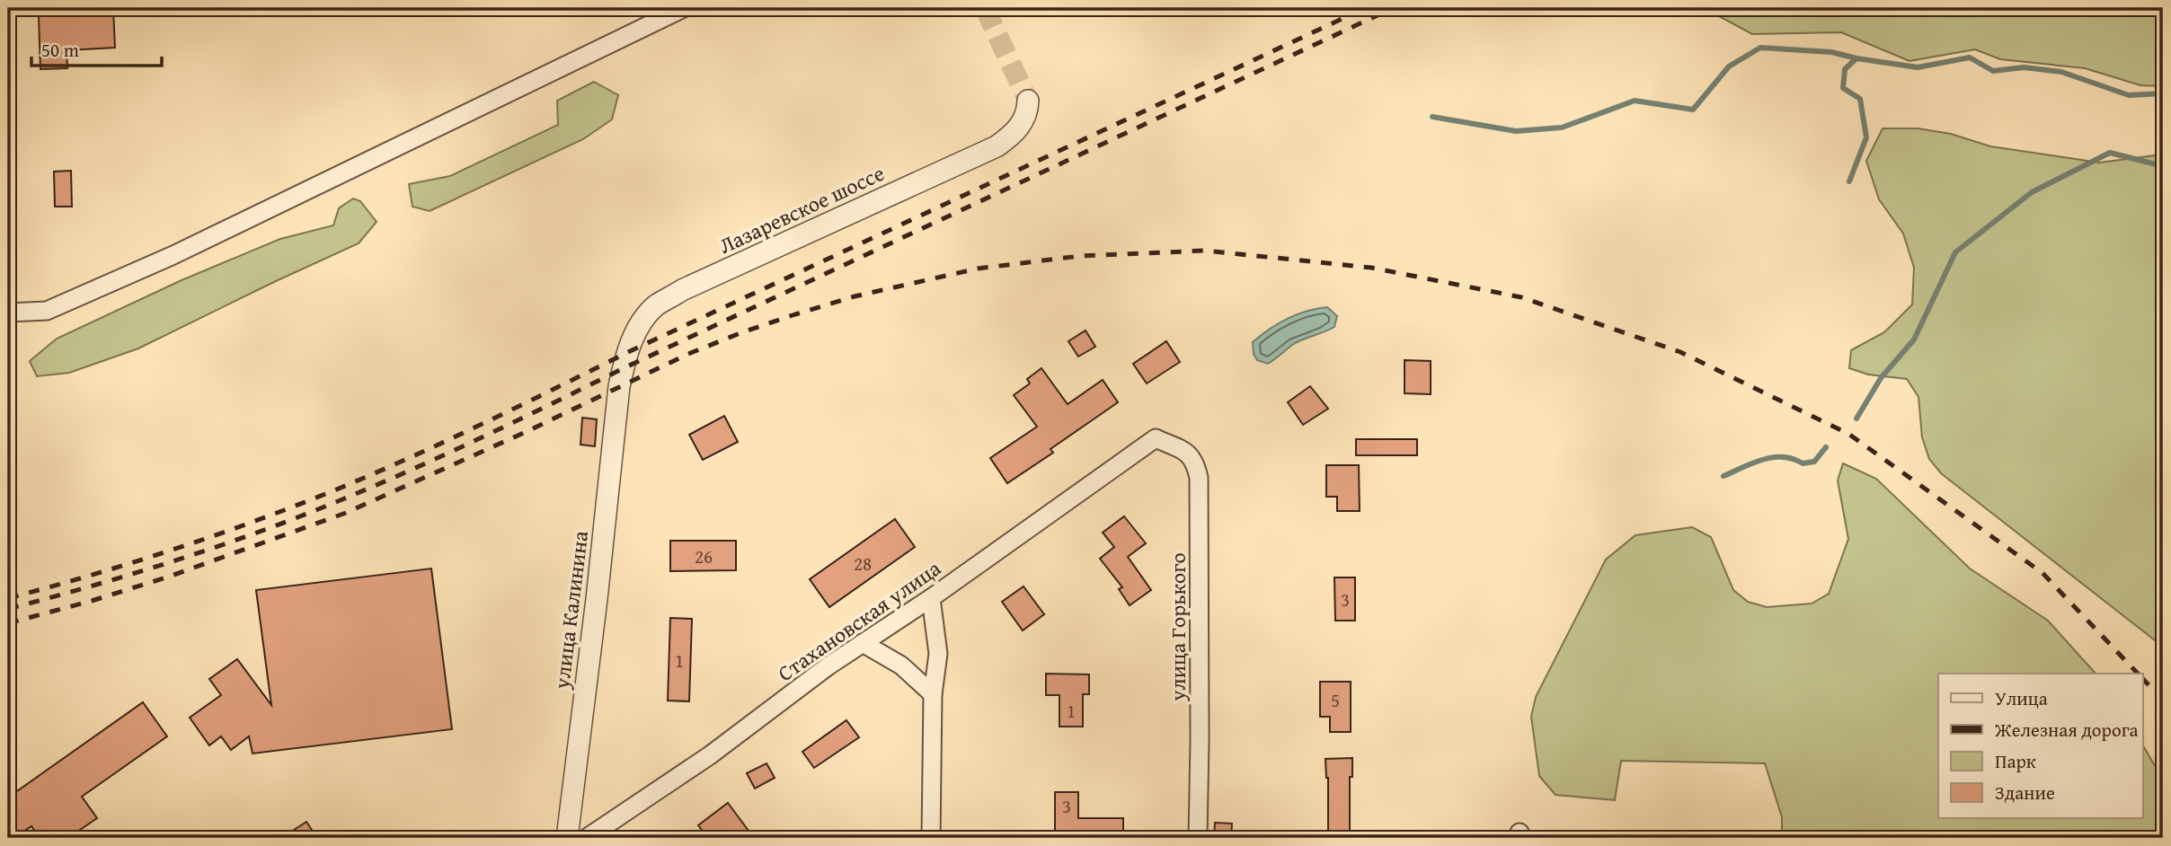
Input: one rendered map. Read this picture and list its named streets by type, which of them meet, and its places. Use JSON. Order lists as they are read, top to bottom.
{
  "streets": {
    "street": [
      "Лазаревское шоссе",
      "улица Калинина",
      "Стахановская улица",
      "улица Горького"
    ]
  },
  "crossings": [
    ["Лазаревское шоссе", "улица Калинина"],
    ["Стахановская улица", "улица Горького"]
  ],
  "house_numbers": [
    "26",
    "28",
    "3",
    "1",
    "5",
    "1",
    "3"
  ],
  "legend": [
    "Улица",
    "Железная дорога",
    "Парк",
    "Здание"
  ],
  "scale_bar": "50 m"
}
